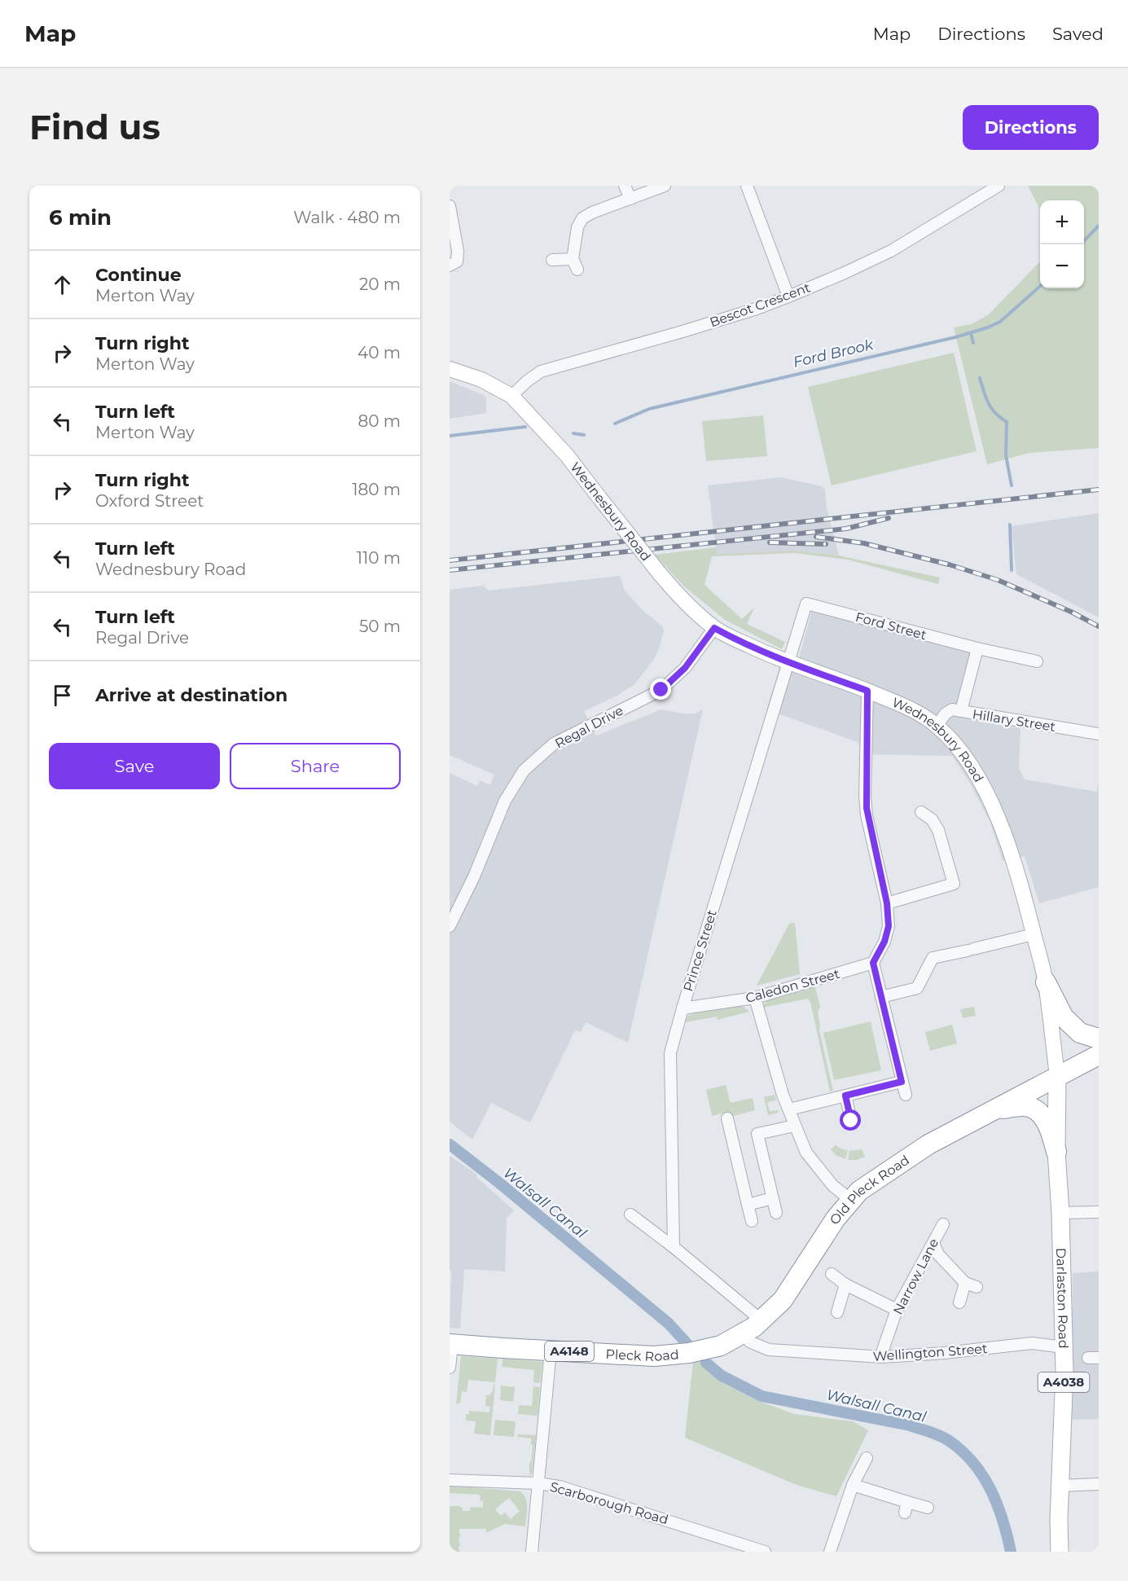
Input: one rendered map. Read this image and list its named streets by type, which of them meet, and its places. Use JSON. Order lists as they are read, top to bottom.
{
  "streets": {
    "highway": ["Old Pleck Road", "A4148", "Pleck Road"],
    "main road": ["Darlaston Road", "A4038"],
    "street": [
      "Bescot Crescent",
      "Wednesbury Road",
      "Ford Street",
      "Hillary Street",
      "Regal Drive",
      "Prince Street",
      "Caledon Street",
      "Narrow Lane",
      "Wellington Street",
      "Scarborough Road"
    ]
  },
  "crossings": [
    ["Bescot Crescent", "Wednesbury Road"],
    ["Wednesbury Road", "Ford Street"],
    ["Wednesbury Road", "Hillary Street"],
    ["Wednesbury Road", "Regal Drive"],
    ["Wednesbury Road", "Prince Street"],
    ["Wednesbury Road", "Old Pleck Road"],
    ["Wednesbury Road", "Darlaston Road"],
    ["Wednesbury Road", "A4148"],
    ["Ford Street", "Prince Street"],
    ["Prince Street", "Caledon Street"],
    ["Old Pleck Road", "Darlaston Road"],
    ["Old Pleck Road", "A4148"],
    ["Old Pleck Road", "Wellington Street"],
    ["Old Pleck Road", "Pleck Road"],
    ["Narrow Lane", "Wellington Street"],
    ["Darlaston Road", "A4148"],
    ["Darlaston Road", "Wellington Street"]
  ],
  "water": ["Ford Brook", "Walsall Canal"],
  "page": {
    "header": "Map",
    "nav": ["Map", "Directions", "Saved"],
    "buttons": [
      "Directions",
      ["Save", "Share"]
    ],
    "title": "Find us",
    "heading": ["6 min", "Walk · 480 m"],
    "map_buttons": ["+", "−"],
    "list": [
      ["Continue", "Merton Way", "20 m"],
      ["Turn right", "Merton Way", "40 m"],
      ["Turn left", "Merton Way", "80 m"],
      ["Turn right", "Oxford Street", "180 m"],
      ["Turn left", "Wednesbury Road", "110 m"],
      ["Turn left", "Regal Drive", "50 m"],
      "Arrive at destination"
    ]
  }
}
